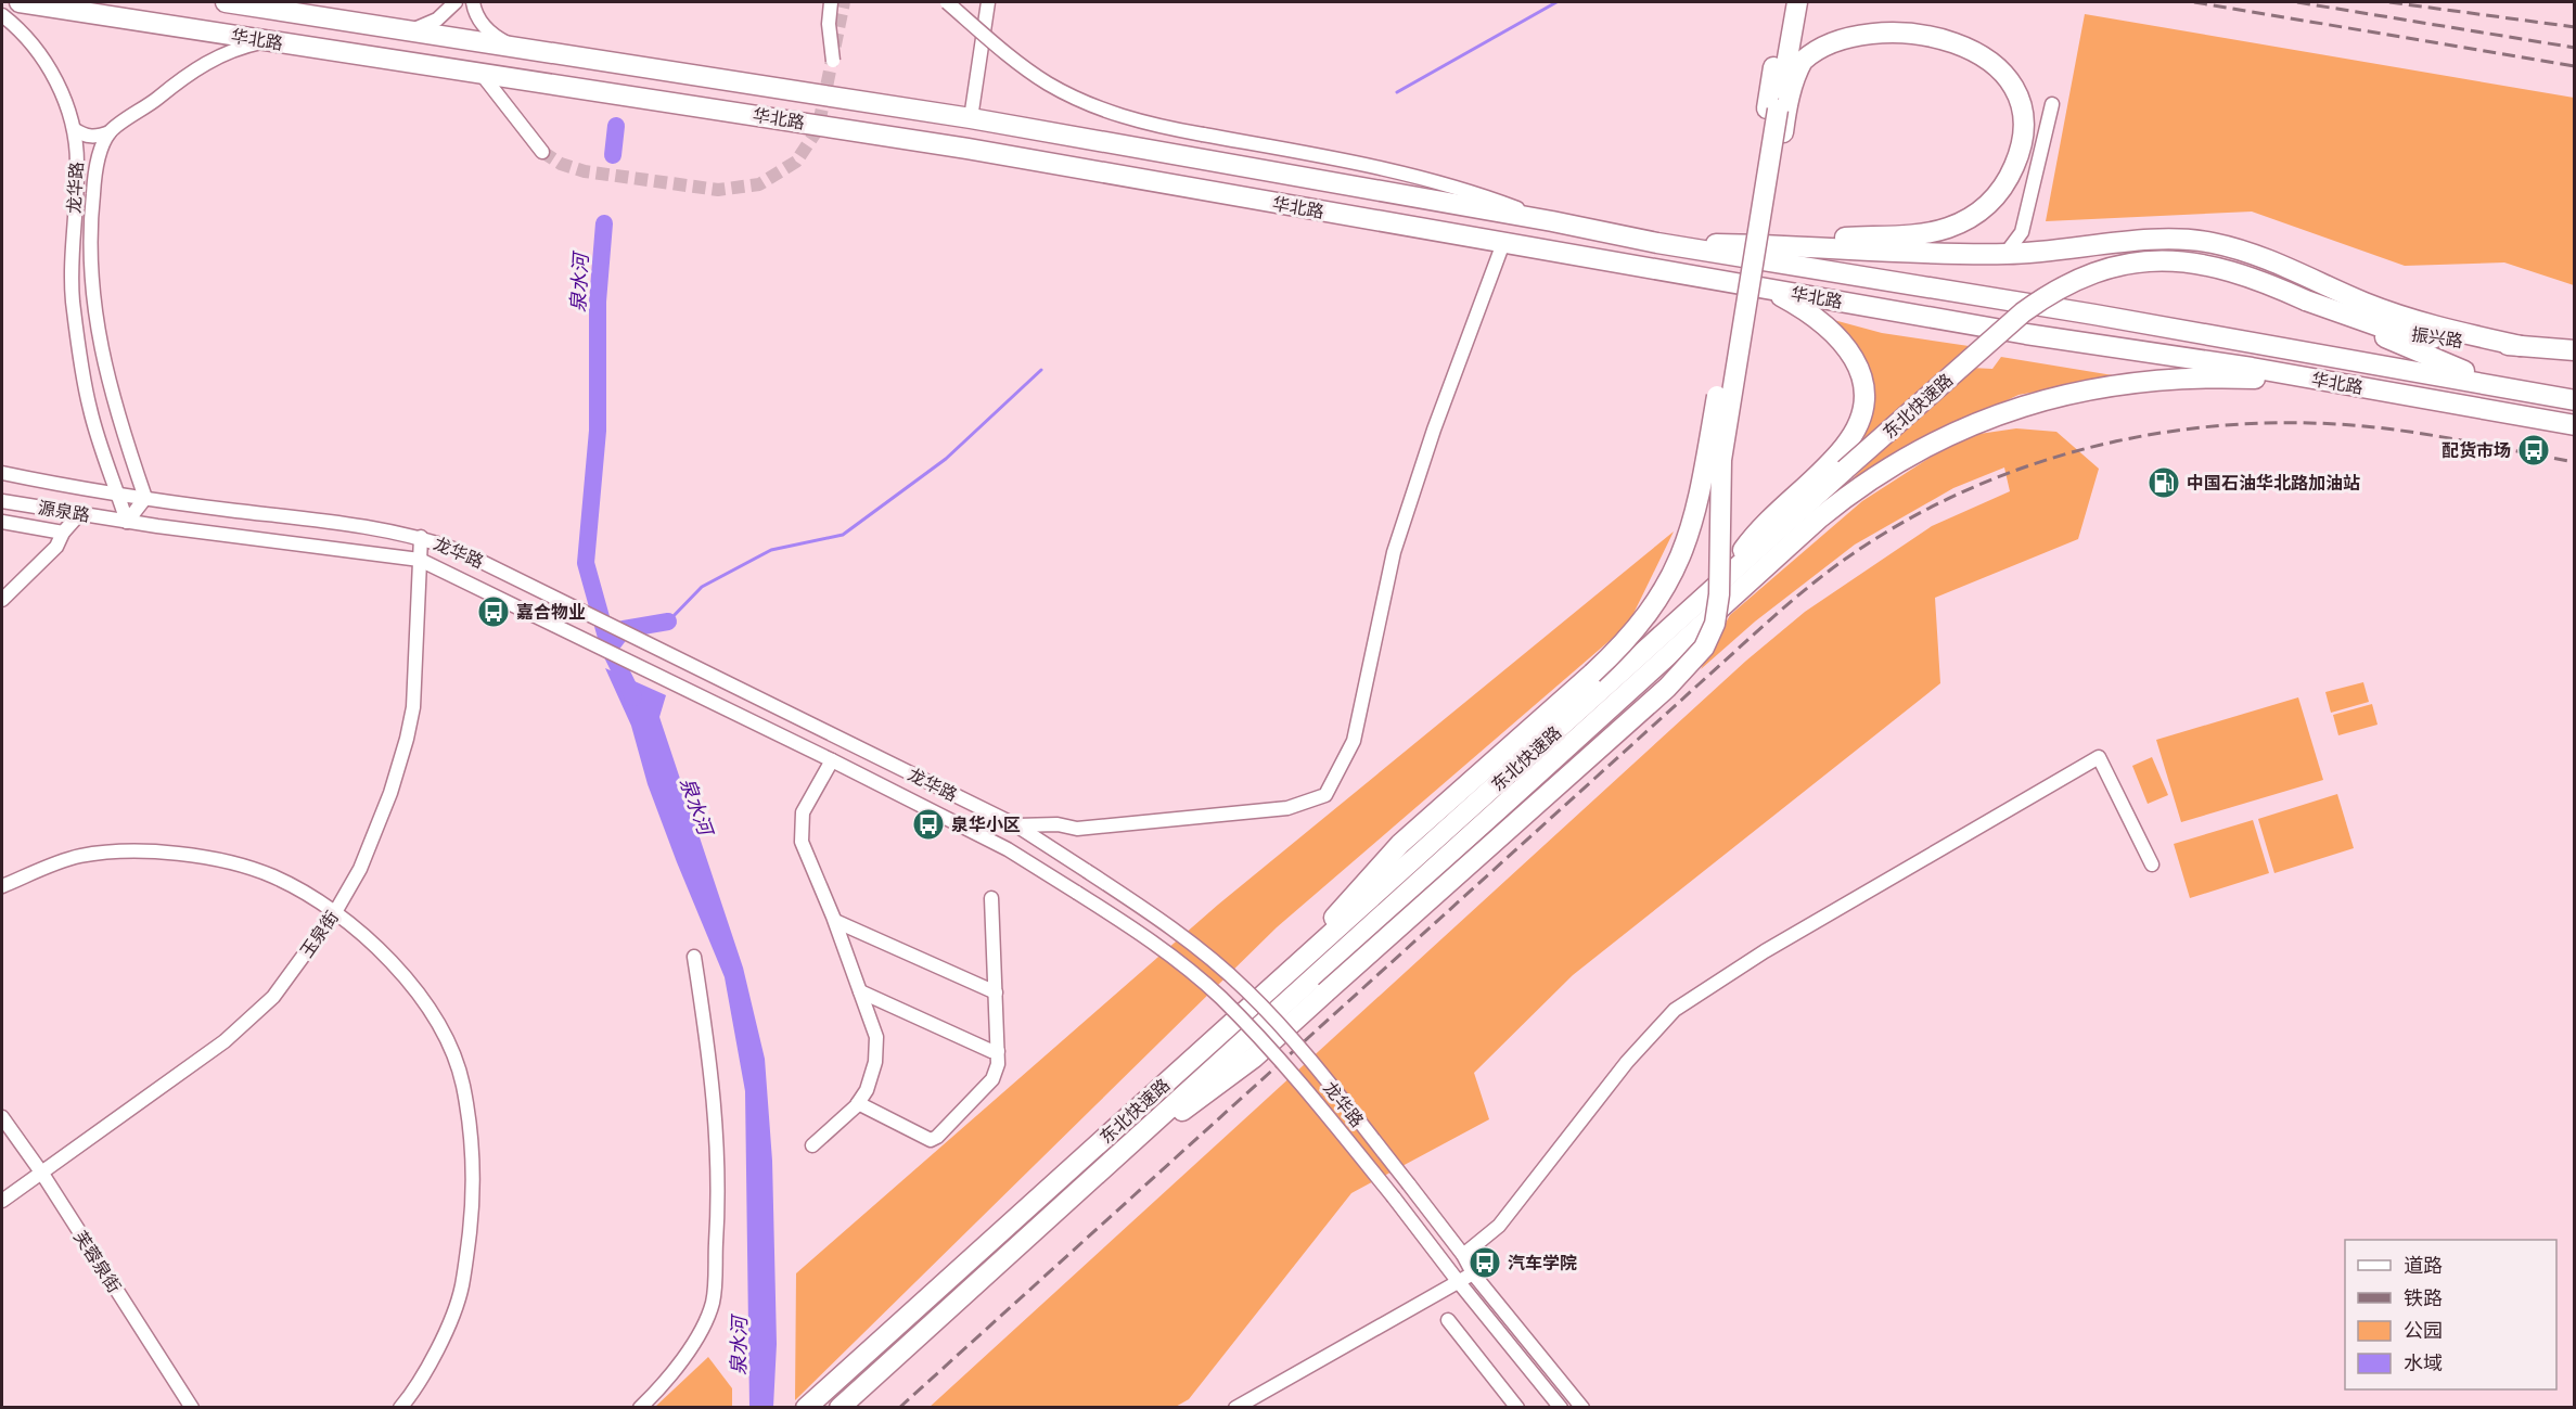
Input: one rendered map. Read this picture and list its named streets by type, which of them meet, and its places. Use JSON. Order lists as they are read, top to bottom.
{
  "streets": {
    "highway": ["华北路", "振兴路", "东北快速路"],
    "street": [
      "龙华路",
      "源泉路",
      "玉泉街",
      "芙蓉泉街"
    ]
  },
  "crossings": [
    ["华北路", "东北快速路"],
    ["龙华路", "源泉路"],
    ["龙华路", "玉泉街"],
    ["振兴路", "东北快速路"],
    ["玉泉街", "芙蓉泉街"]
  ],
  "water": ["泉水河"],
  "places": {
    "bus stop": [
      "配货市场",
      "嘉合物业",
      "泉华小区",
      "汽车学院"
    ],
    "fuel station": ["中国石油华北路加油站"]
  },
  "legend": [
    "道路",
    "铁路",
    "公园",
    "水域"
  ]
}
